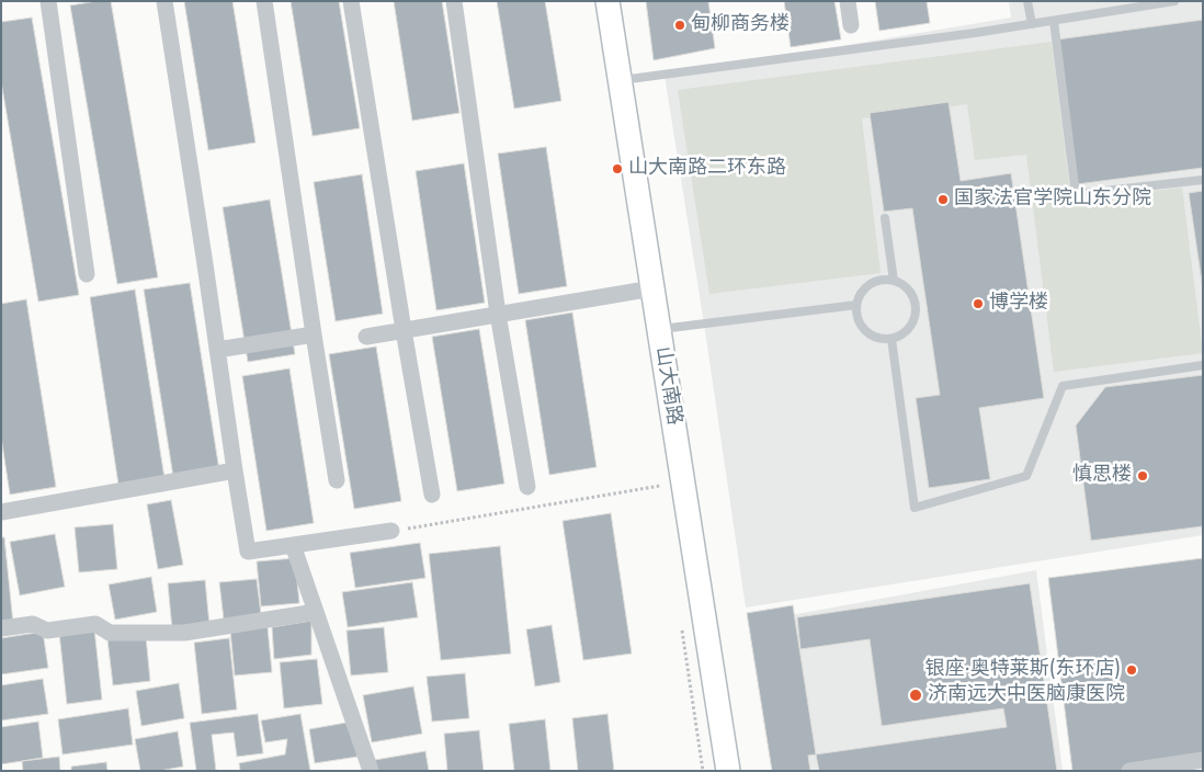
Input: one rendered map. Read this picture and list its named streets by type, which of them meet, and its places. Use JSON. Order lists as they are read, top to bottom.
{
  "streets": {
    "main road": ["山大南路"]
  },
  "places": [
    "甸柳商务楼",
    "山大南路二环东路",
    "国家法官学院山东分院",
    "博学楼",
    "慎思楼",
    "银座·奥特莱斯(东环店)",
    "济南远大中医脑康医院"
  ]
}
